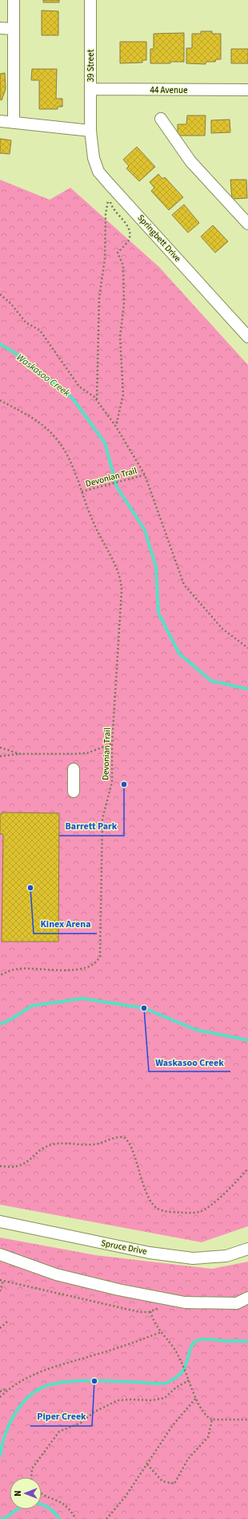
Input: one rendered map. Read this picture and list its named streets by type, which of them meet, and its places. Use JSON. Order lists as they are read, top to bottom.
{
  "streets": {
    "street": [
      "39 Street",
      "44 Avenue",
      "Springbett Drive",
      "Spruce Drive"
    ],
    "path": ["Devonian Trail"]
  },
  "crossings": [
    ["39 Street", "44 Avenue"],
    ["39 Street", "Springbett Drive"]
  ],
  "water": ["Waskasoo Creek"],
  "places": [
    "Barrett Park",
    "Kinex Arena",
    "Waskasoo Creek",
    "Piper Creek"
  ],
  "north": "left"
}
